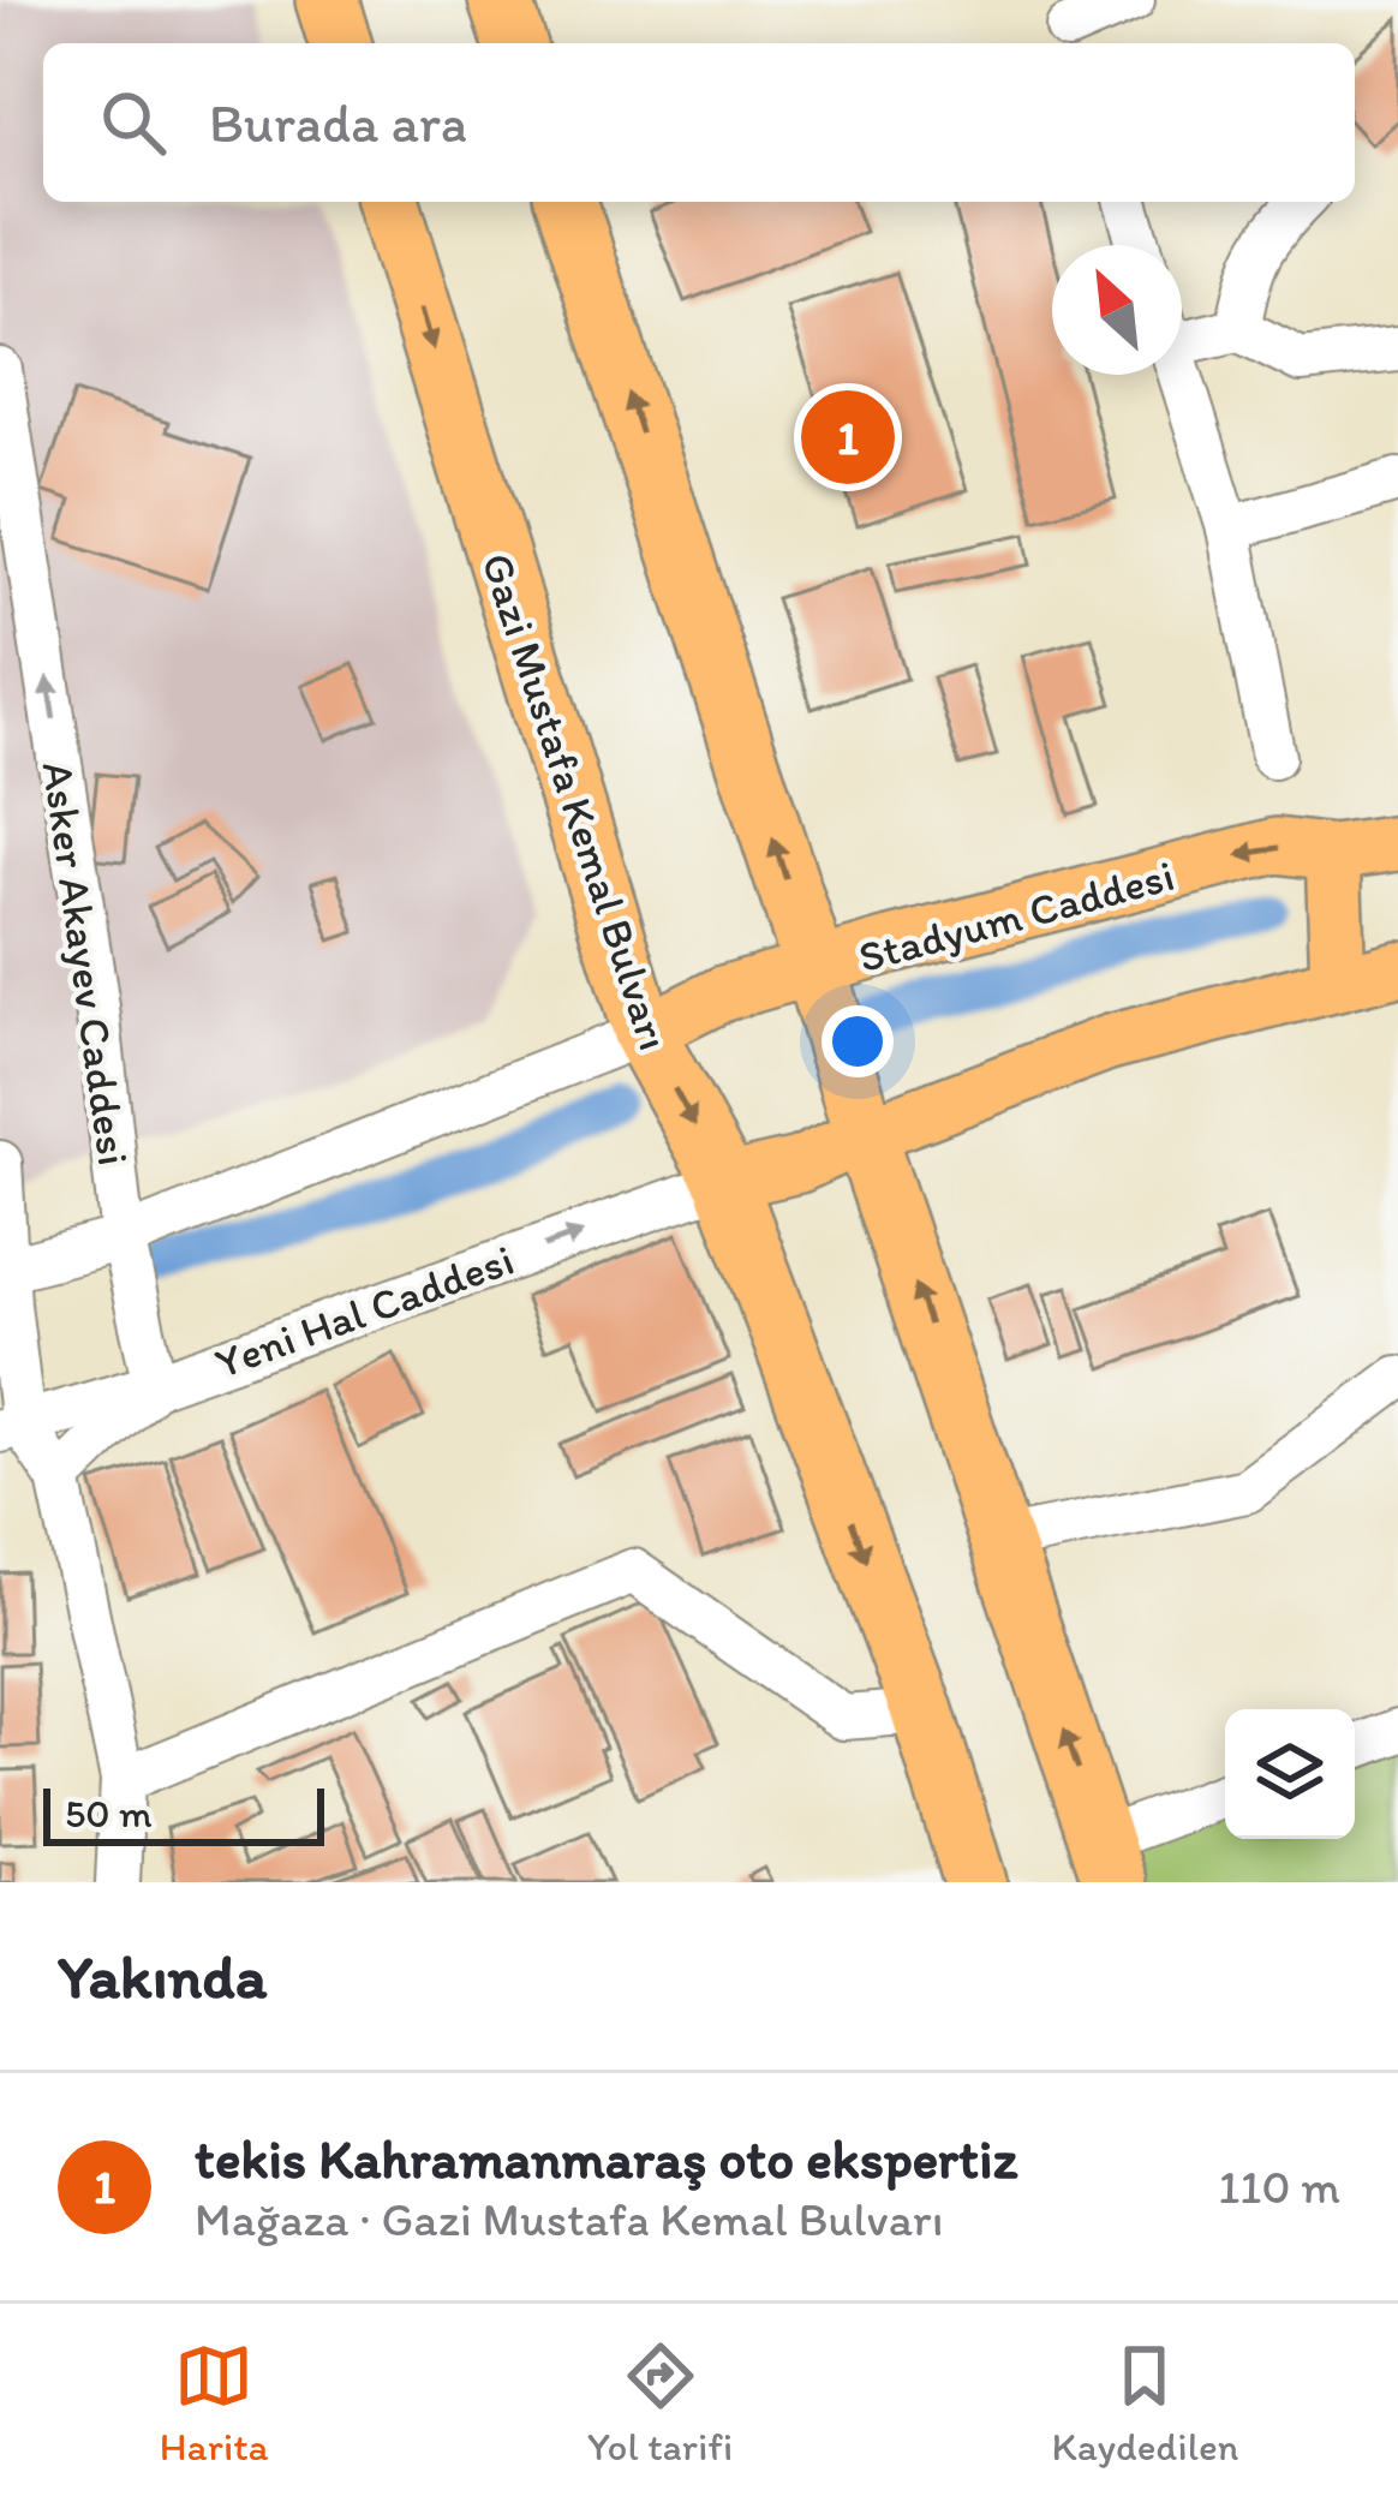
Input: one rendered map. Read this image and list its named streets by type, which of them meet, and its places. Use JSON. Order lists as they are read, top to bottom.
{
  "streets": {
    "highway": ["Gazi Mustafa Kemal Bulvarı"],
    "main road": ["Stadyum Caddesi"],
    "street": ["Asker Akayev Caddesi", "Yeni Hal Caddesi"]
  },
  "crossings": [
    ["Gazi Mustafa Kemal Bulvarı", "Stadyum Caddesi"],
    ["Gazi Mustafa Kemal Bulvarı", "Yeni Hal Caddesi"],
    ["Asker Akayev Caddesi", "Yeni Hal Caddesi"]
  ],
  "one_way": ["Asker Akayev Caddesi"],
  "scale_bar": "50 m",
  "north": "top left",
  "page": {
    "search": "Burada ara",
    "pins": "1",
    "scale": "50 m",
    "heading": "Yakında",
    "list": [
      {
        "mark": "1",
        "name": "tekis Kahramanmaraş oto ekspertiz",
        "note": "Mağaza · Gazi Mustafa Kemal Bulvarı",
        "value": "110 m"
      }
    ],
    "nav": ["Harita", "Yol tarifi", "Kaydedilen"]
  }
}
